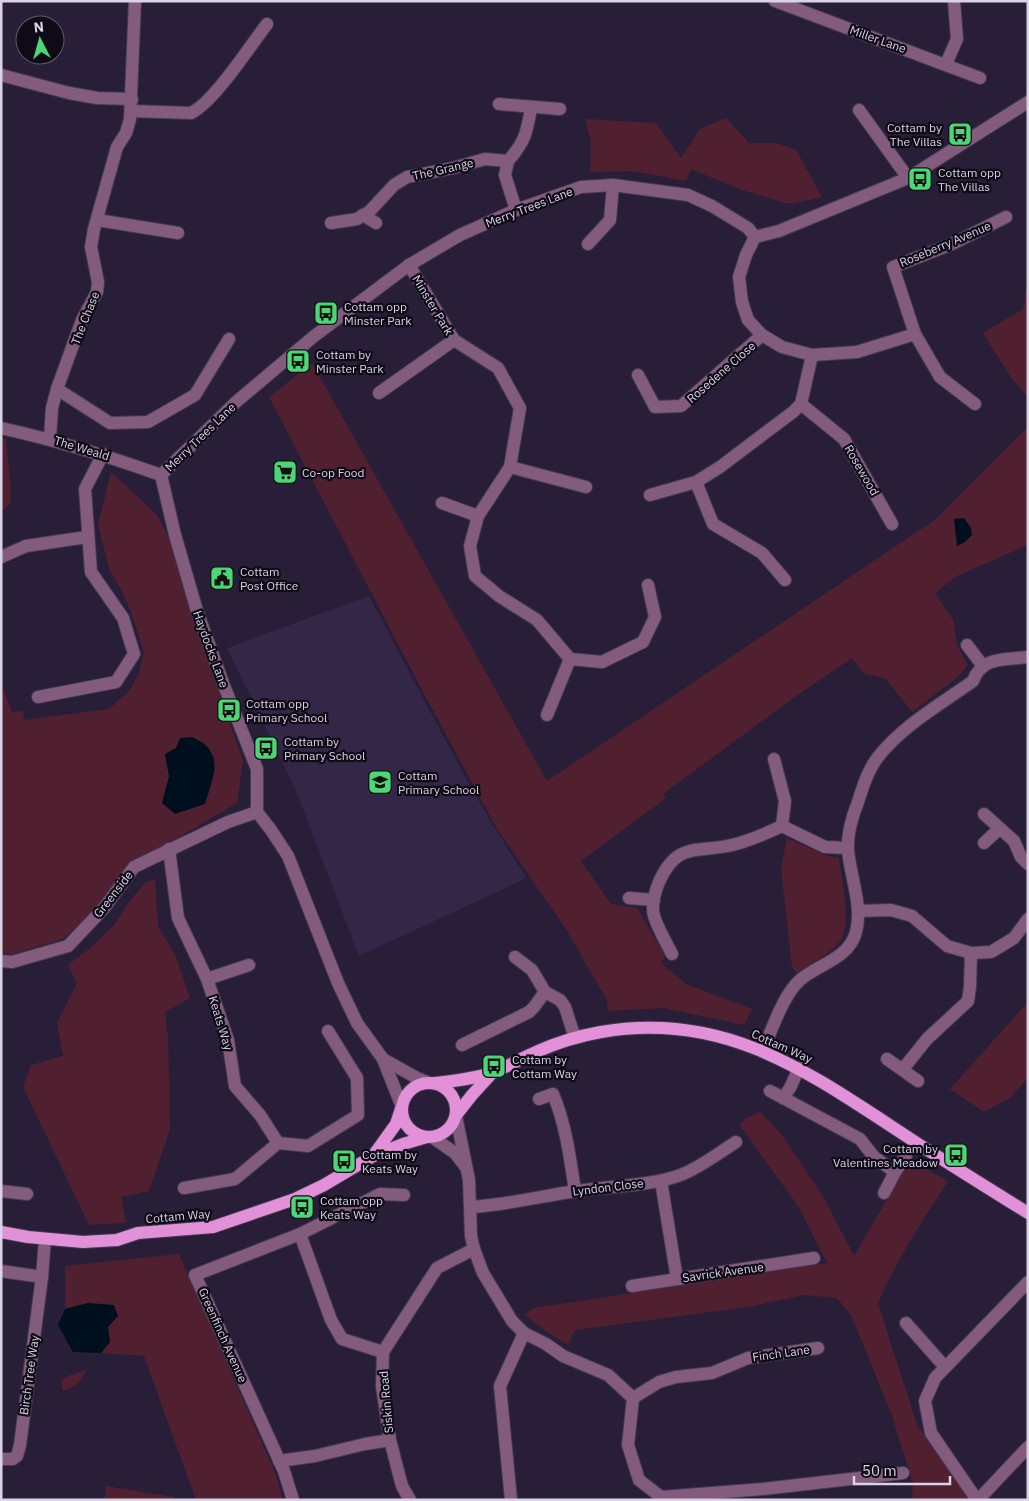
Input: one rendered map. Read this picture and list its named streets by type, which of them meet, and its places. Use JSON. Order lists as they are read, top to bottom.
{
  "streets": {
    "main road": ["Cottam Way"],
    "street": [
      "Miller Lane",
      "The Grange",
      "Merry Trees Lane",
      "Roseberry Avenue",
      "Minster Park",
      "The Chase",
      "Rosedene Close",
      "The Weald",
      "Rosewood",
      "Haydocks Lane",
      "Greenside",
      "Keats Way",
      "Lyndon Close",
      "Savrick Avenue",
      "Greenfinch Avenue",
      "Finch Lane",
      "Birch Tree Way",
      "Siskin Road"
    ]
  },
  "crossings": [
    ["Merry Trees Lane", "Minster Park"],
    ["Merry Trees Lane", "The Weald"],
    ["Merry Trees Lane", "Haydocks Lane"],
    ["The Chase", "The Weald"],
    ["The Weald", "Haydocks Lane"],
    ["Haydocks Lane", "Greenside"],
    ["Greenside", "Keats Way"],
    ["Cottam Way", "Birch Tree Way"]
  ],
  "places": {
    "bus stop": [
      "Cottam by The Villas",
      "Cottam opp The Villas",
      "Cottam opp Minster Park",
      "Cottam by Minster Park",
      "Cottam opp Primary School",
      "Cottam by Primary School",
      "Cottam by Cottam Way",
      "Cottam by Valentines Meadow",
      "Cottam by Keats Way",
      "Cottam opp Keats Way"
    ],
    "supermarket": ["Co-op Food"],
    "public building": ["Cottam Post Office"],
    "school or university": ["Cottam Primary School"]
  },
  "scale_bar": "50 m",
  "north": "top"
}
